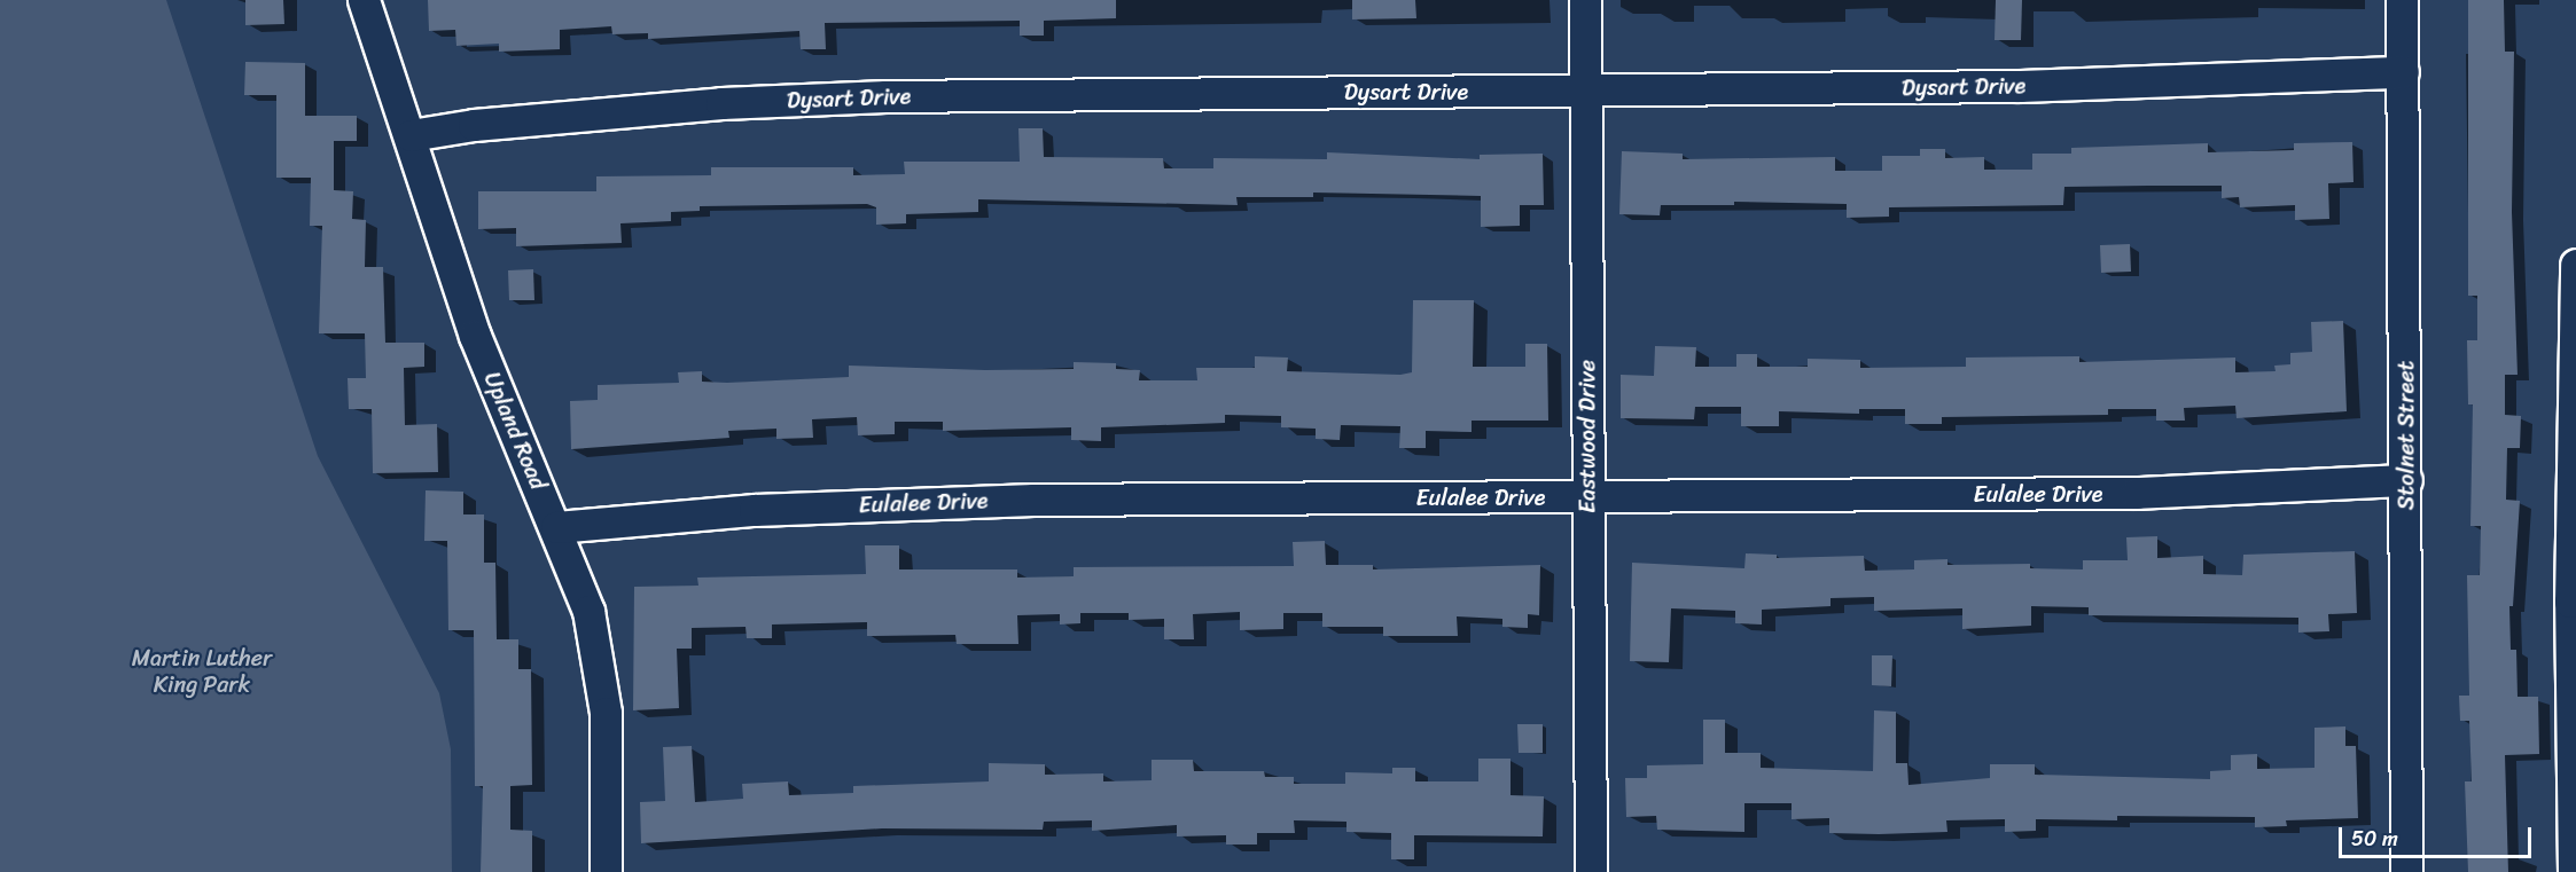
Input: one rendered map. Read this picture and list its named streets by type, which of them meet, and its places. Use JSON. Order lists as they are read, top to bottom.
{
  "streets": {
    "street": [
      "Dysart Drive",
      "Upland Road",
      "Stolnet Street",
      "Eastwood Drive",
      "Eulalee Drive"
    ]
  },
  "crossings": [
    ["Dysart Drive", "Upland Road"],
    ["Dysart Drive", "Stolnet Street"],
    ["Dysart Drive", "Eastwood Drive"],
    ["Upland Road", "Eulalee Drive"],
    ["Stolnet Street", "Eulalee Drive"],
    ["Eastwood Drive", "Eulalee Drive"]
  ],
  "parks": ["Martin Luther King Park"],
  "scale_bar": "50 m"
}
